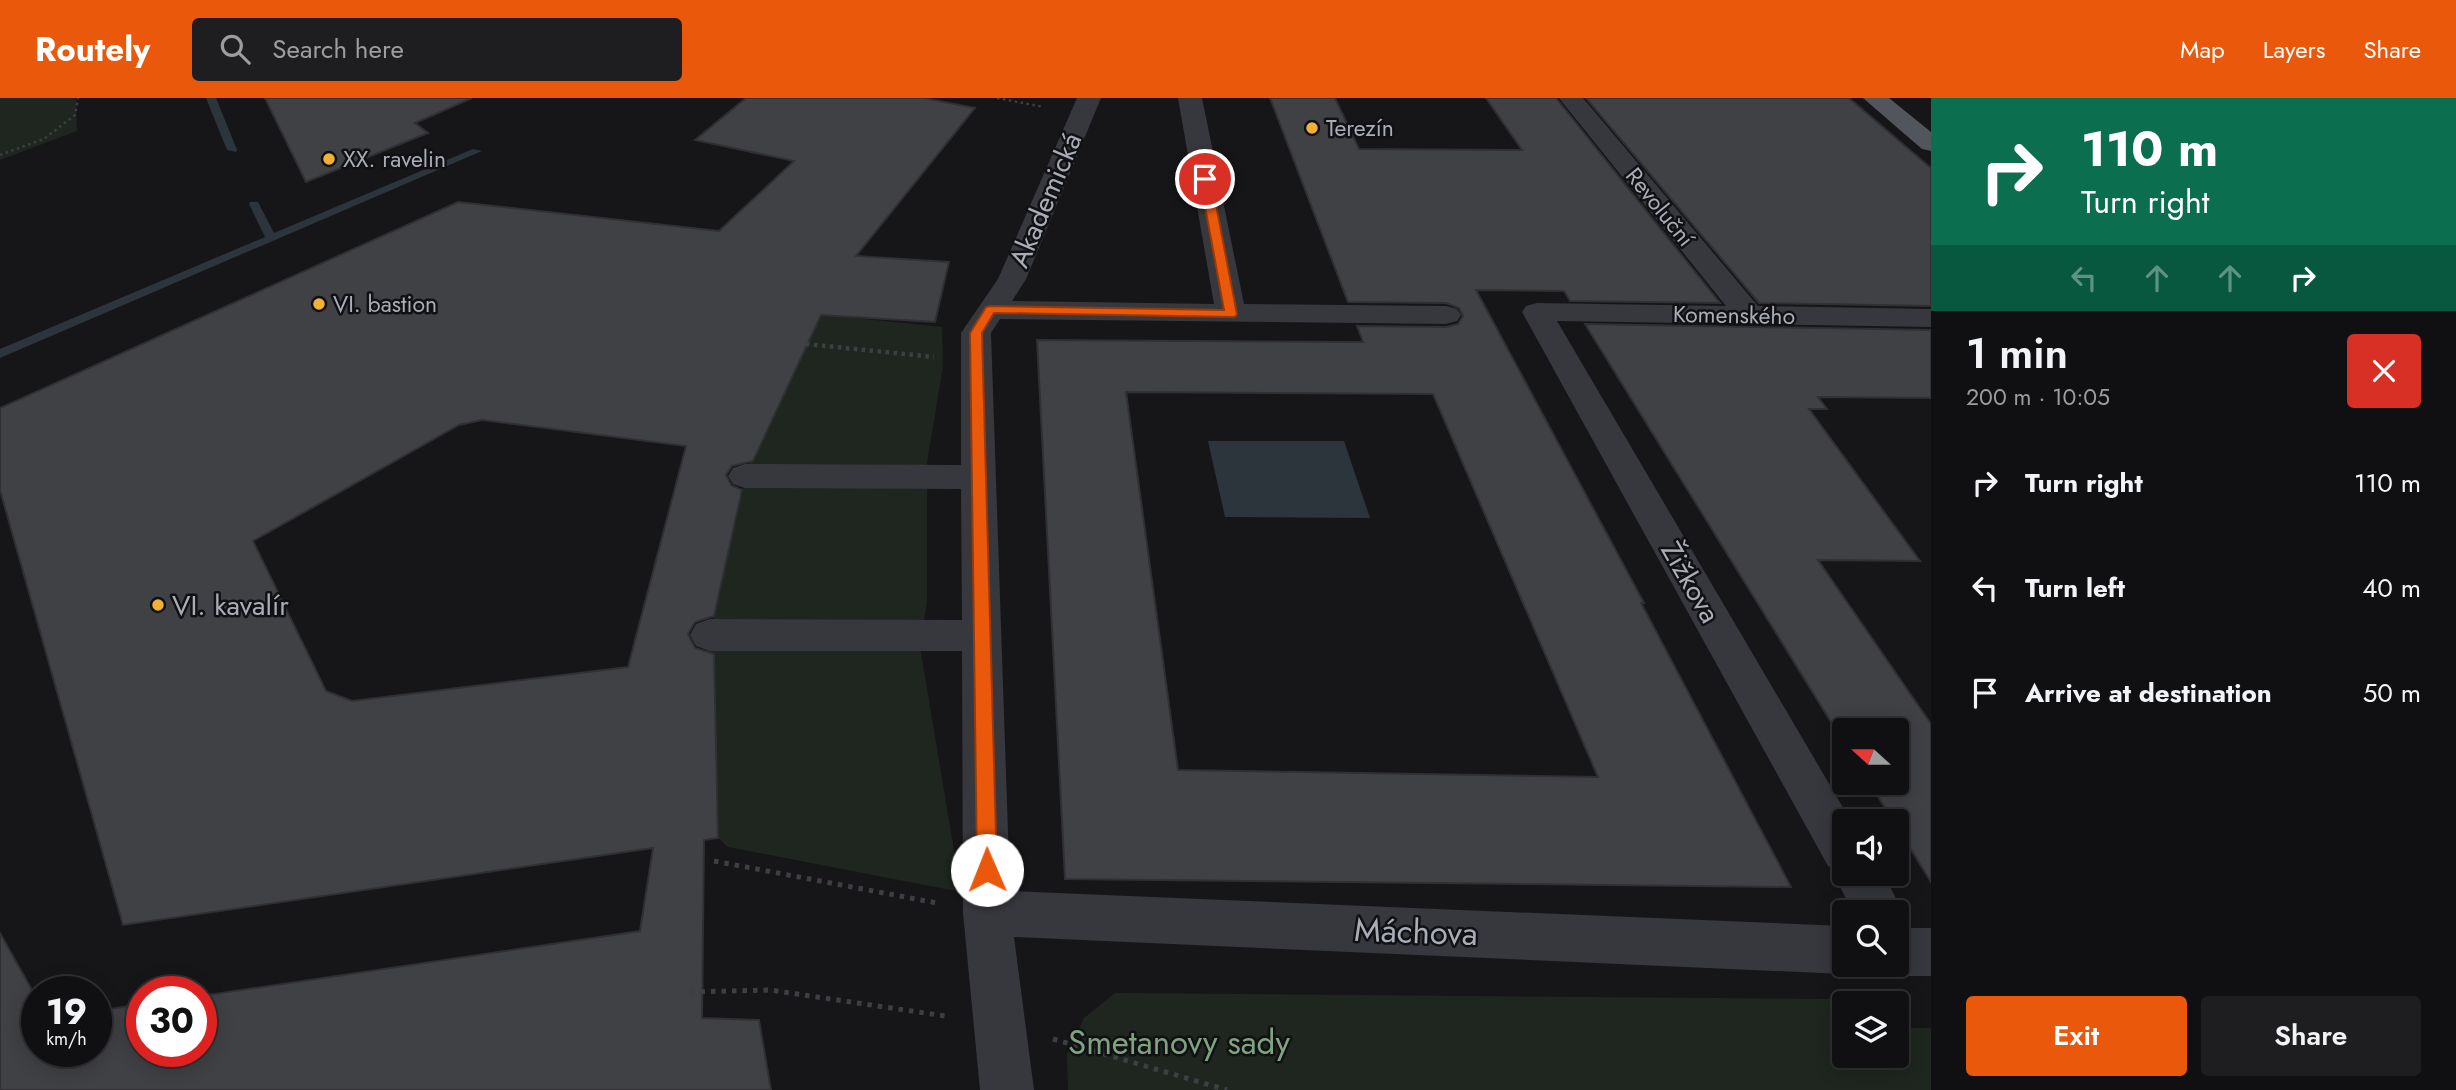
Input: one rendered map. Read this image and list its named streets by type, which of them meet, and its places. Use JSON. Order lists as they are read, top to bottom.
{
  "streets": {
    "street": [
      "Akademická",
      "Revoluční",
      "Komenského",
      "Žižkova",
      "Máchova"
    ]
  },
  "crossings": [
    ["Revoluční", "Komenského"],
    ["Komenského", "Žižkova"]
  ],
  "parks": ["Smetanovy sady"],
  "places": [
    "Terezín",
    "XX. ravelin",
    "VI. bastion",
    "VI. kavalír"
  ],
  "north": "left",
  "page": {
    "header": "Routely",
    "search": "Search here",
    "nav": ["Map", "Layers", "Share"],
    "turn": ["110 m", "Turn right"],
    "heading": ["1 min", "200 m · 10:05"],
    "list": [
      {
        "name": "Turn right",
        "value": "110 m"
      },
      {
        "name": "Turn left",
        "value": "40 m"
      },
      {
        "name": "Arrive at destination",
        "value": "50 m"
      }
    ],
    "speed": "19 km/h",
    "limit": "30",
    "buttons": ["Exit", "Share"]
  }
}
